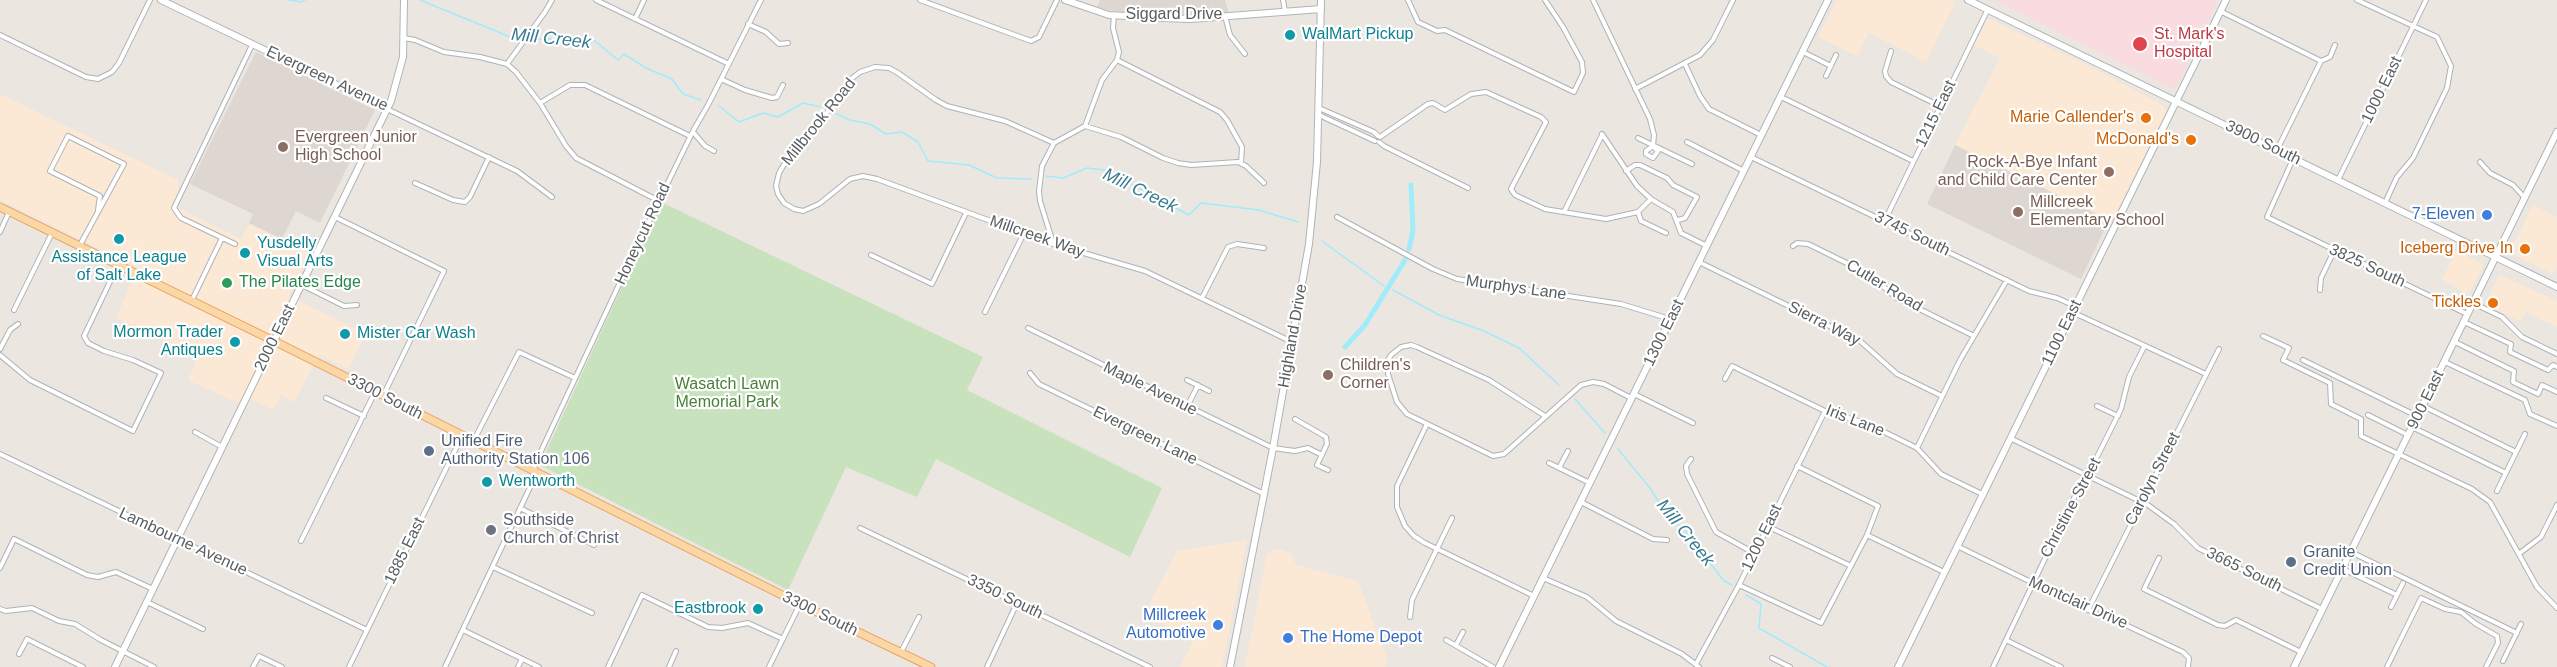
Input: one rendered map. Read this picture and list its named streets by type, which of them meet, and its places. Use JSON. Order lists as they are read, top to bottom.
{
  "streets": {
    "main road": [
      "Siggard Drive",
      "Evergreen Avenue",
      "3900 South",
      "1300 East",
      "1100 East",
      "Highland Drive",
      "2000 East",
      "3300 South",
      "900 East"
    ],
    "street": [
      "1000 East",
      "1215 East",
      "Millbrook Road",
      "Honeycut Road",
      "3745 South",
      "Millcreek Way",
      "3825 South",
      "Cutler Road",
      "Murphys Lane",
      "Sierra Way",
      "Maple Avenue",
      "Iris Lane",
      "Evergreen Lane",
      "Carolyn Street",
      "Christine Street",
      "1200 East",
      "Lambourne Avenue",
      "1885 East",
      "3665 South",
      "3350 South",
      "Montclair Drive"
    ]
  },
  "crossings": [
    ["Siggard Drive", "Highland Drive"],
    ["Evergreen Avenue", "2000 East"],
    ["1000 East", "3900 South"],
    ["1215 East", "3900 South"],
    ["1215 East", "3745 South"],
    ["Millbrook Road", "Millcreek Way"],
    ["3900 South", "3825 South"],
    ["3900 South", "1100 East"],
    ["3900 South", "900 East"],
    ["Honeycut Road", "3300 South"],
    ["3745 South", "1300 East"],
    ["3745 South", "1100 East"],
    ["3745 South", "Carolyn Street"],
    ["3745 South", "Christine Street"],
    ["Millcreek Way", "Highland Drive"],
    ["3825 South", "900 East"],
    ["Murphys Lane", "1300 East"],
    ["Sierra Way", "1300 East"],
    ["1100 East", "Iris Lane"],
    ["1100 East", "3665 South"],
    ["1100 East", "Montclair Drive"],
    ["Highland Drive", "Maple Avenue"],
    ["Highland Drive", "Evergreen Lane"],
    ["2000 East", "3300 South"],
    ["2000 East", "Lambourne Avenue"],
    ["3300 South", "1885 East"],
    ["900 East", "3665 South"],
    ["Iris Lane", "1200 East"],
    ["Carolyn Street", "3665 South"],
    ["Carolyn Street", "Montclair Drive"],
    ["Christine Street", "3665 South"],
    ["Christine Street", "Montclair Drive"],
    ["Lambourne Avenue", "1885 East"]
  ],
  "water": ["Mill Creek"],
  "parks": ["Wasatch Lawn Memorial Park"],
  "places": [
    "WalMart Pickup",
    "St. Mark's Hospital",
    "Marie Callender's",
    "McDonald's",
    "Evergreen Junior High School",
    "Rock-A-Bye Infant and Child Care Center",
    "Millcreek Elementary School",
    "7-Eleven",
    "Assistance League of Salt Lake",
    "Iceberg Drive In",
    "Yusdelly Visual Arts",
    "The Pilates Edge",
    "Tickles",
    "Mister Car Wash",
    "Mormon Trader Antiques",
    "Children's Corner",
    "Unified Fire Authority Station 106",
    "Wentworth",
    "Southside Church of Christ",
    "Granite Credit Union",
    "Eastbrook",
    "Millcreek Automotive",
    "The Home Depot"
  ]
}
